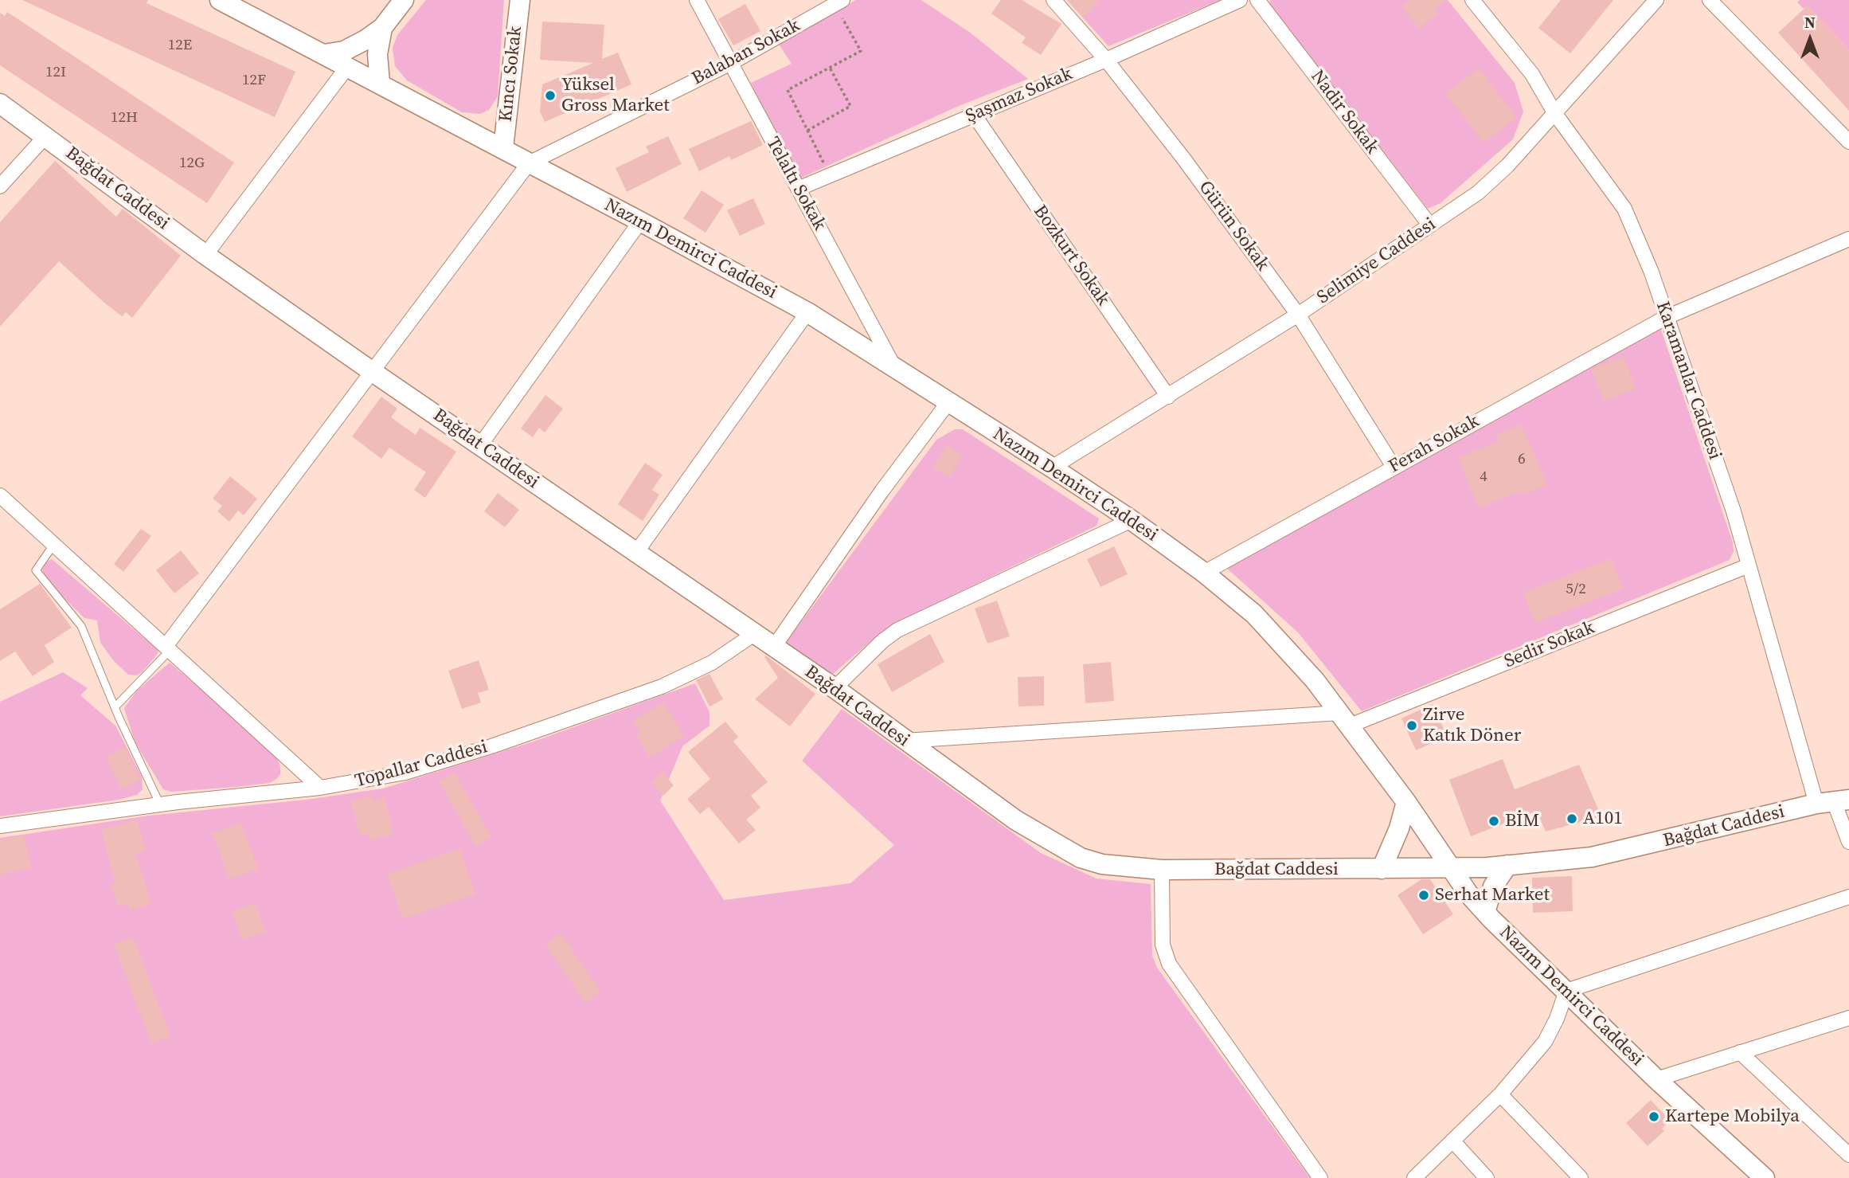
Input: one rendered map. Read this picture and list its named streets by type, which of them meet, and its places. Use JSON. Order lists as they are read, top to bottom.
{
  "streets": {
    "main road": ["Kıncı Sokak", "Bağdat Caddesi", "Nazım Demirci Caddesi"],
    "street": [
      "Balaban Sokak",
      "Şaşmaz Sokak",
      "Nadir Sokak",
      "Telaltı Sokak",
      "Gürün Sokak",
      "Bozkurt Sokak",
      "Selimiye Caddesi",
      "Karamanlar Caddesi",
      "Ferah Sokak",
      "Sedir Sokak",
      "Topallar Caddesi"
    ]
  },
  "crossings": [
    ["Balaban Sokak", "Telaltı Sokak"],
    ["Balaban Sokak", "Nazım Demirci Caddesi"],
    ["Kıncı Sokak", "Nazım Demirci Caddesi"],
    ["Şaşmaz Sokak", "Telaltı Sokak"],
    ["Şaşmaz Sokak", "Gürün Sokak"],
    ["Şaşmaz Sokak", "Bozkurt Sokak"],
    ["Nadir Sokak", "Selimiye Caddesi"],
    ["Telaltı Sokak", "Nazım Demirci Caddesi"],
    ["Bağdat Caddesi", "Nazım Demirci Caddesi"],
    ["Bağdat Caddesi", "Karamanlar Caddesi"],
    ["Bağdat Caddesi", "Sedir Sokak"],
    ["Bağdat Caddesi", "Topallar Caddesi"],
    ["Gürün Sokak", "Selimiye Caddesi"],
    ["Gürün Sokak", "Ferah Sokak"],
    ["Nazım Demirci Caddesi", "Selimiye Caddesi"],
    ["Nazım Demirci Caddesi", "Ferah Sokak"],
    ["Nazım Demirci Caddesi", "Sedir Sokak"],
    ["Bozkurt Sokak", "Selimiye Caddesi"],
    ["Selimiye Caddesi", "Karamanlar Caddesi"],
    ["Karamanlar Caddesi", "Ferah Sokak"],
    ["Karamanlar Caddesi", "Sedir Sokak"]
  ],
  "places": [
    "Yüksel Gross Market",
    "Zirve Katık Döner",
    "A101",
    "BİM",
    "Serhat Market",
    "Kartepe Mobilya"
  ],
  "house_numbers": [
    "12E",
    "12I",
    "12F",
    "12H",
    "12G",
    "6",
    "4",
    "5/2"
  ],
  "north": "top"
}
